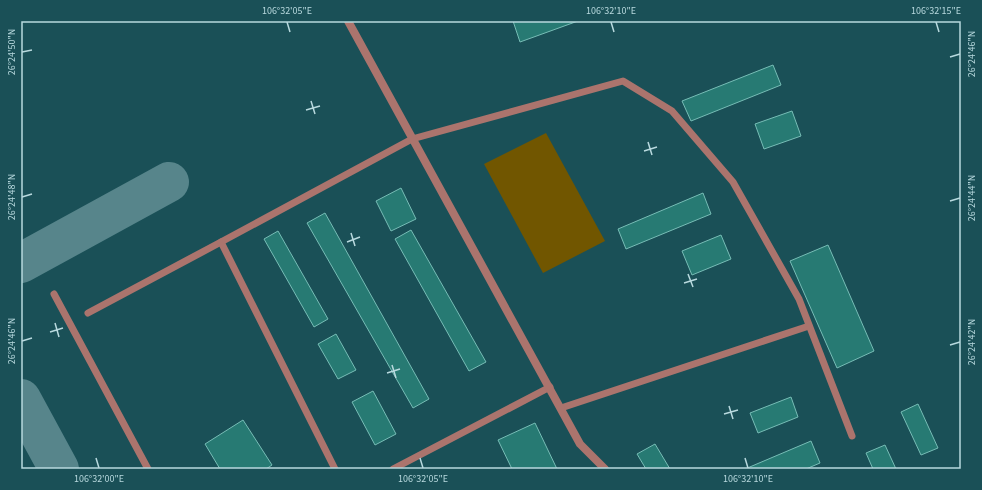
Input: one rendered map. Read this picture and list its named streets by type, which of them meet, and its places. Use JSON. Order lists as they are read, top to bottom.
{
  "coordinates": [
    "106°32'05\"E",
    "106°32'10\"E",
    "106°32'15\"E",
    "26°24'50\"N",
    "26°24'46\"N",
    "26°24'48\"N",
    "26°24'44\"N",
    "26°24'42\"N",
    "106°32'00\"E"
  ]
}
